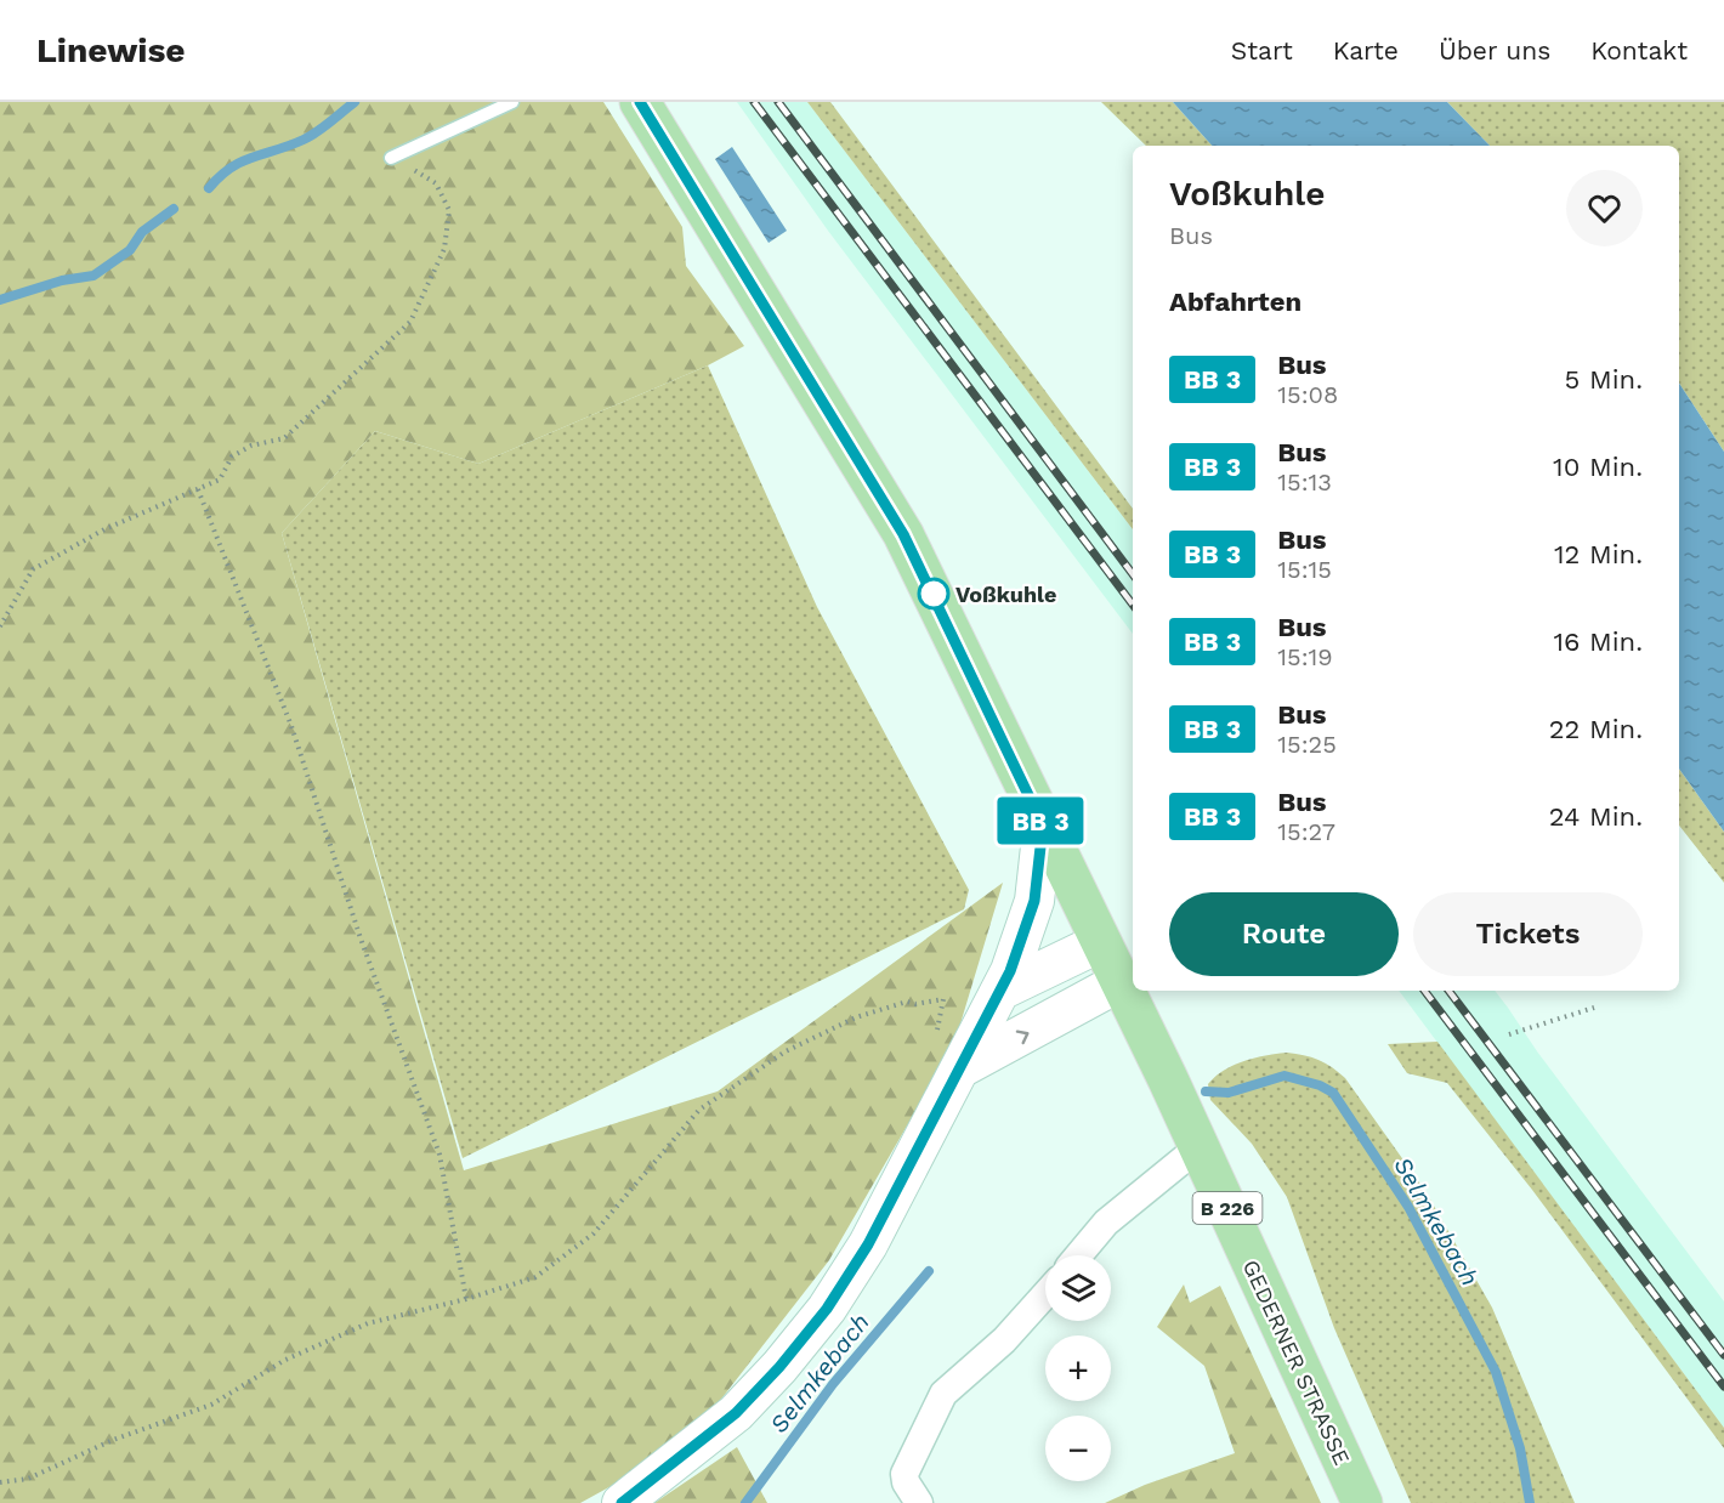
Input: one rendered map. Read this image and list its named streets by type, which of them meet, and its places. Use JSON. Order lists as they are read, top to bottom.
{
  "streets": {
    "main road": ["B 226", "GEDERNER STRASSE"]
  },
  "water": ["Selmkebach"],
  "places": ["Voßkuhle"],
  "page": {
    "header": "Linewise",
    "nav": [
      "Start",
      "Karte",
      "Über uns",
      "Kontakt"
    ],
    "on_map": "BB 3",
    "heading": [
      ["Voßkuhle", "Bus"],
      "Abfahrten"
    ],
    "list": [
      {
        "mark": "BB 3",
        "name": "Bus",
        "note": "15:08",
        "value": "5 Min."
      },
      {
        "mark": "BB 3",
        "name": "Bus",
        "note": "15:13",
        "value": "10 Min."
      },
      {
        "mark": "BB 3",
        "name": "Bus",
        "note": "15:15",
        "value": "12 Min."
      },
      {
        "mark": "BB 3",
        "name": "Bus",
        "note": "15:19",
        "value": "16 Min."
      },
      {
        "mark": "BB 3",
        "name": "Bus",
        "note": "15:25",
        "value": "22 Min."
      },
      {
        "mark": "BB 3",
        "name": "Bus",
        "note": "15:27",
        "value": "24 Min."
      }
    ],
    "buttons": ["Route", "Tickets"],
    "map_buttons": ["+", "−"]
  }
}
